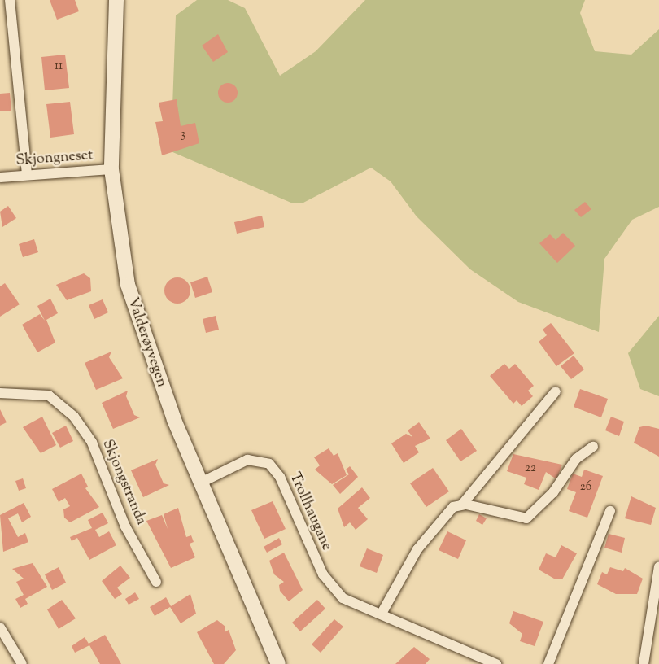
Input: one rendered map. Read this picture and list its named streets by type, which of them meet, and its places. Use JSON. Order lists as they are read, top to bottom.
{
  "streets": {
    "main road": ["Valderøyvegen"],
    "street": ["Skjongneset", "Skjongstranda", "Trollhaugane"]
  },
  "crossings": [
    ["Skjongneset", "Valderøyvegen"],
    ["Valderøyvegen", "Trollhaugane"]
  ],
  "house_numbers": [
    "11",
    "3",
    "22",
    "26"
  ]
}
